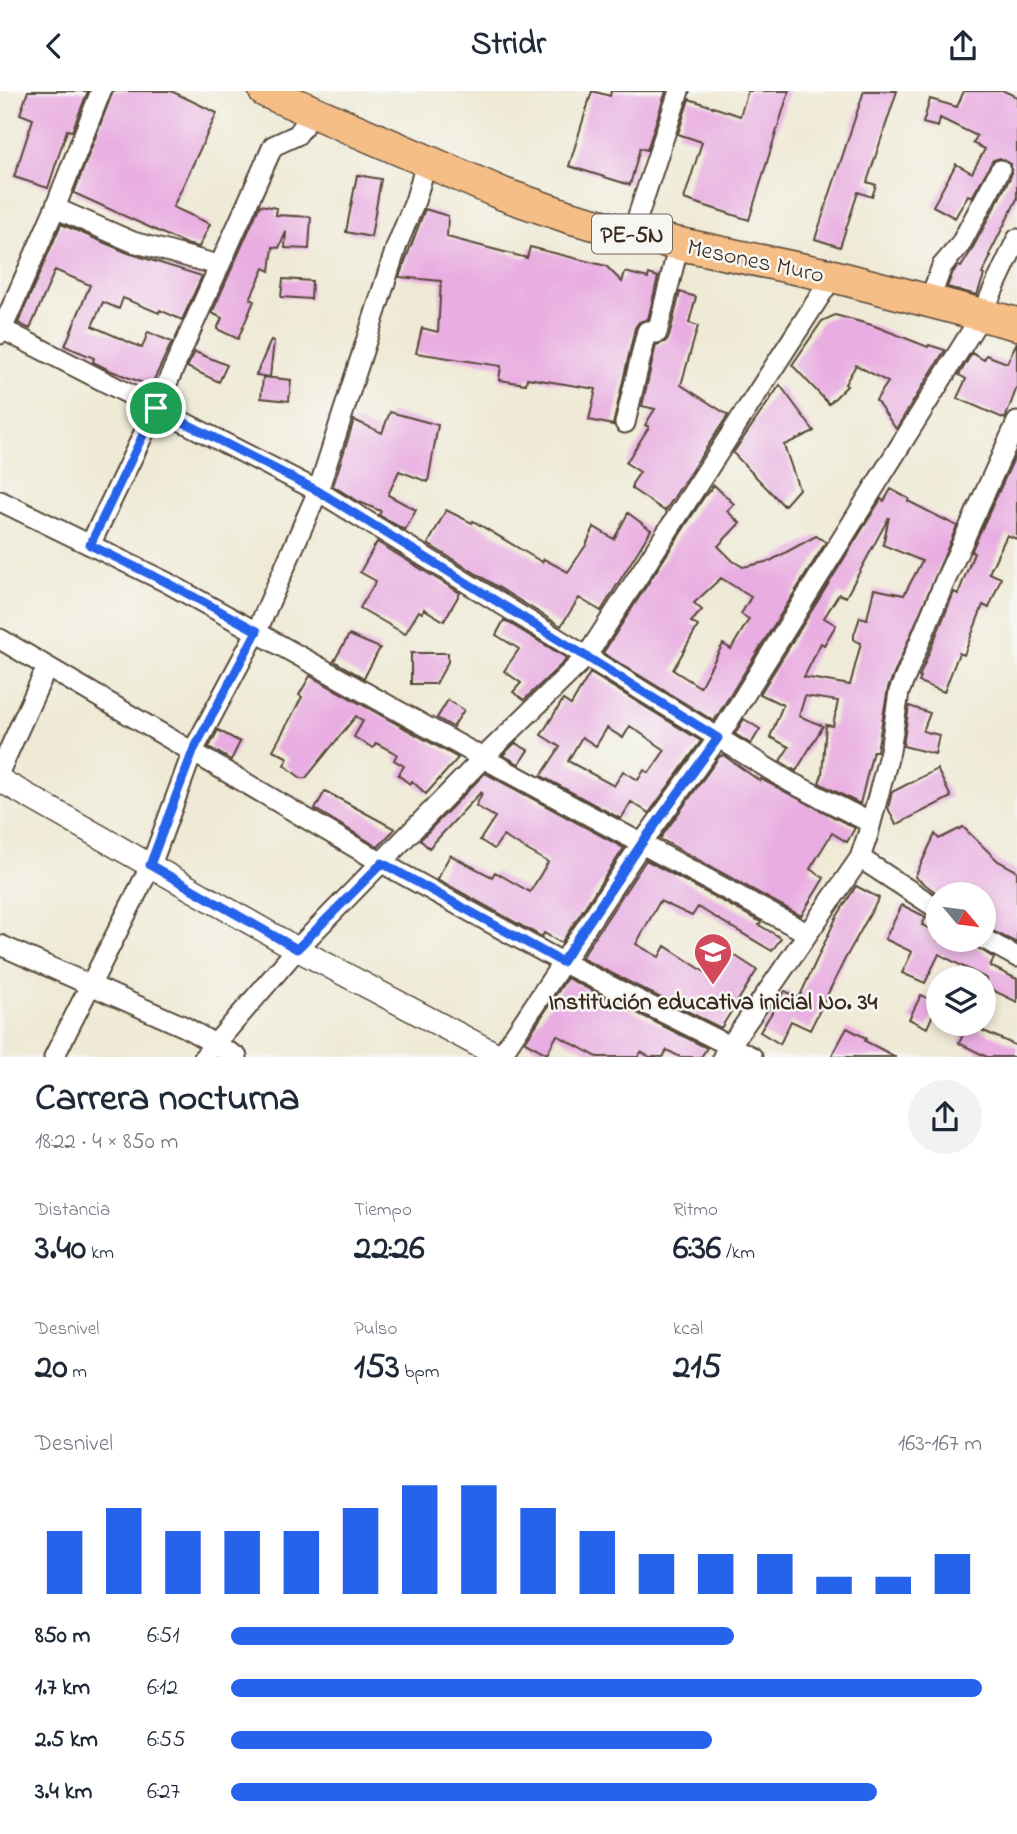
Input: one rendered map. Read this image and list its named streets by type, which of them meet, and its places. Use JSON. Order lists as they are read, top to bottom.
{
  "streets": {
    "highway": ["PE-5N", "Mesones Muro"]
  },
  "places": {
    "school or university": ["Institución educativa inicial No. 34"]
  },
  "north": "bottom right",
  "page": {
    "header": "Stridr",
    "heading": ["Carrera nocturna", "18:22 · 4 × 850 m"],
    "stats": [
      ["Distancia", "3.40 km"],
      ["Tiempo", "22:26"],
      ["Ritmo", "6:36 /km"],
      ["Desnivel", "20 m"],
      ["Pulso", "153 bpm"],
      ["kcal", "215"]
    ],
    "chart": ["Desnivel", "163–167 m"],
    "list": [
      {
        "name": "850 m",
        "note": "6:51"
      },
      {
        "name": "1.7 km",
        "note": "6:12"
      },
      {
        "name": "2.5 km",
        "note": "6:55"
      },
      {
        "name": "3.4 km",
        "note": "6:27"
      }
    ]
  }
}
